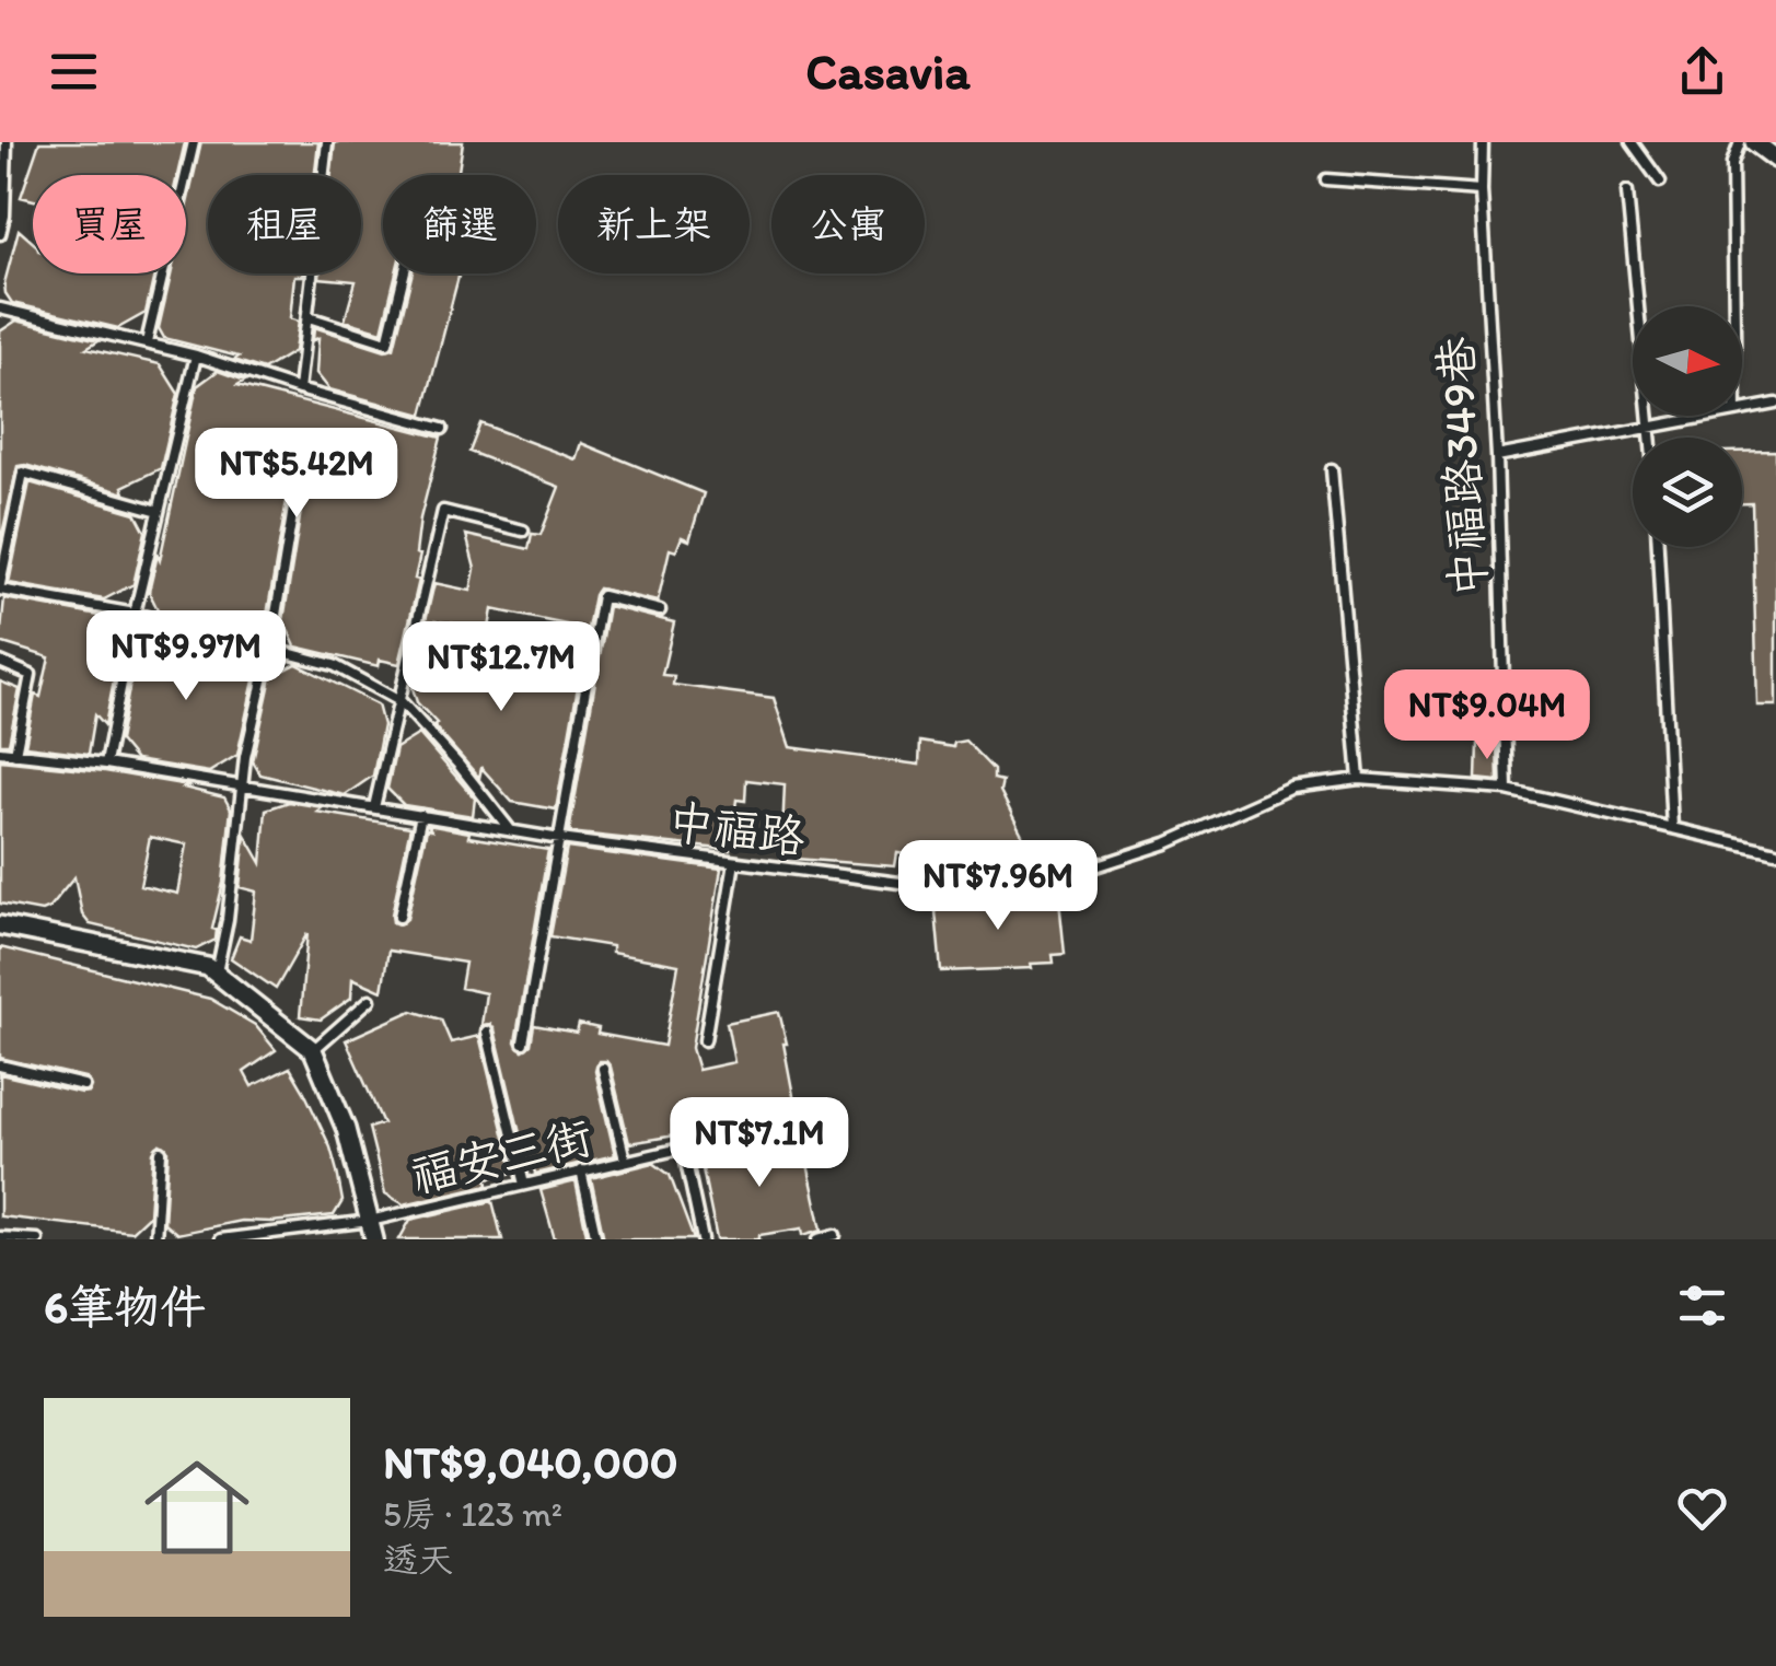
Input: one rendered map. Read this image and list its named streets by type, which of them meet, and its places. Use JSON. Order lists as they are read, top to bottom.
{
  "streets": {
    "lane": ["中福路349巷", "中福路", "福安三街"]
  },
  "crossings": [
    ["中福路349巷", "中福路"]
  ],
  "north": "right",
  "page": {
    "header": "Casavia",
    "chip": [
      "買屋",
      "租屋",
      "篩選",
      "新上架",
      "公寓"
    ],
    "price": [
      "NT$5.42M",
      "NT$9.97M",
      "NT$12.7M",
      "NT$9.04M",
      "NT$7.96M",
      "NT$7.1M"
    ],
    "heading": "6筆物件",
    "list": [
      {
        "name": "NT$9,040,000",
        "note": "5房 · 123 m² · 透天"
      }
    ]
  }
}
